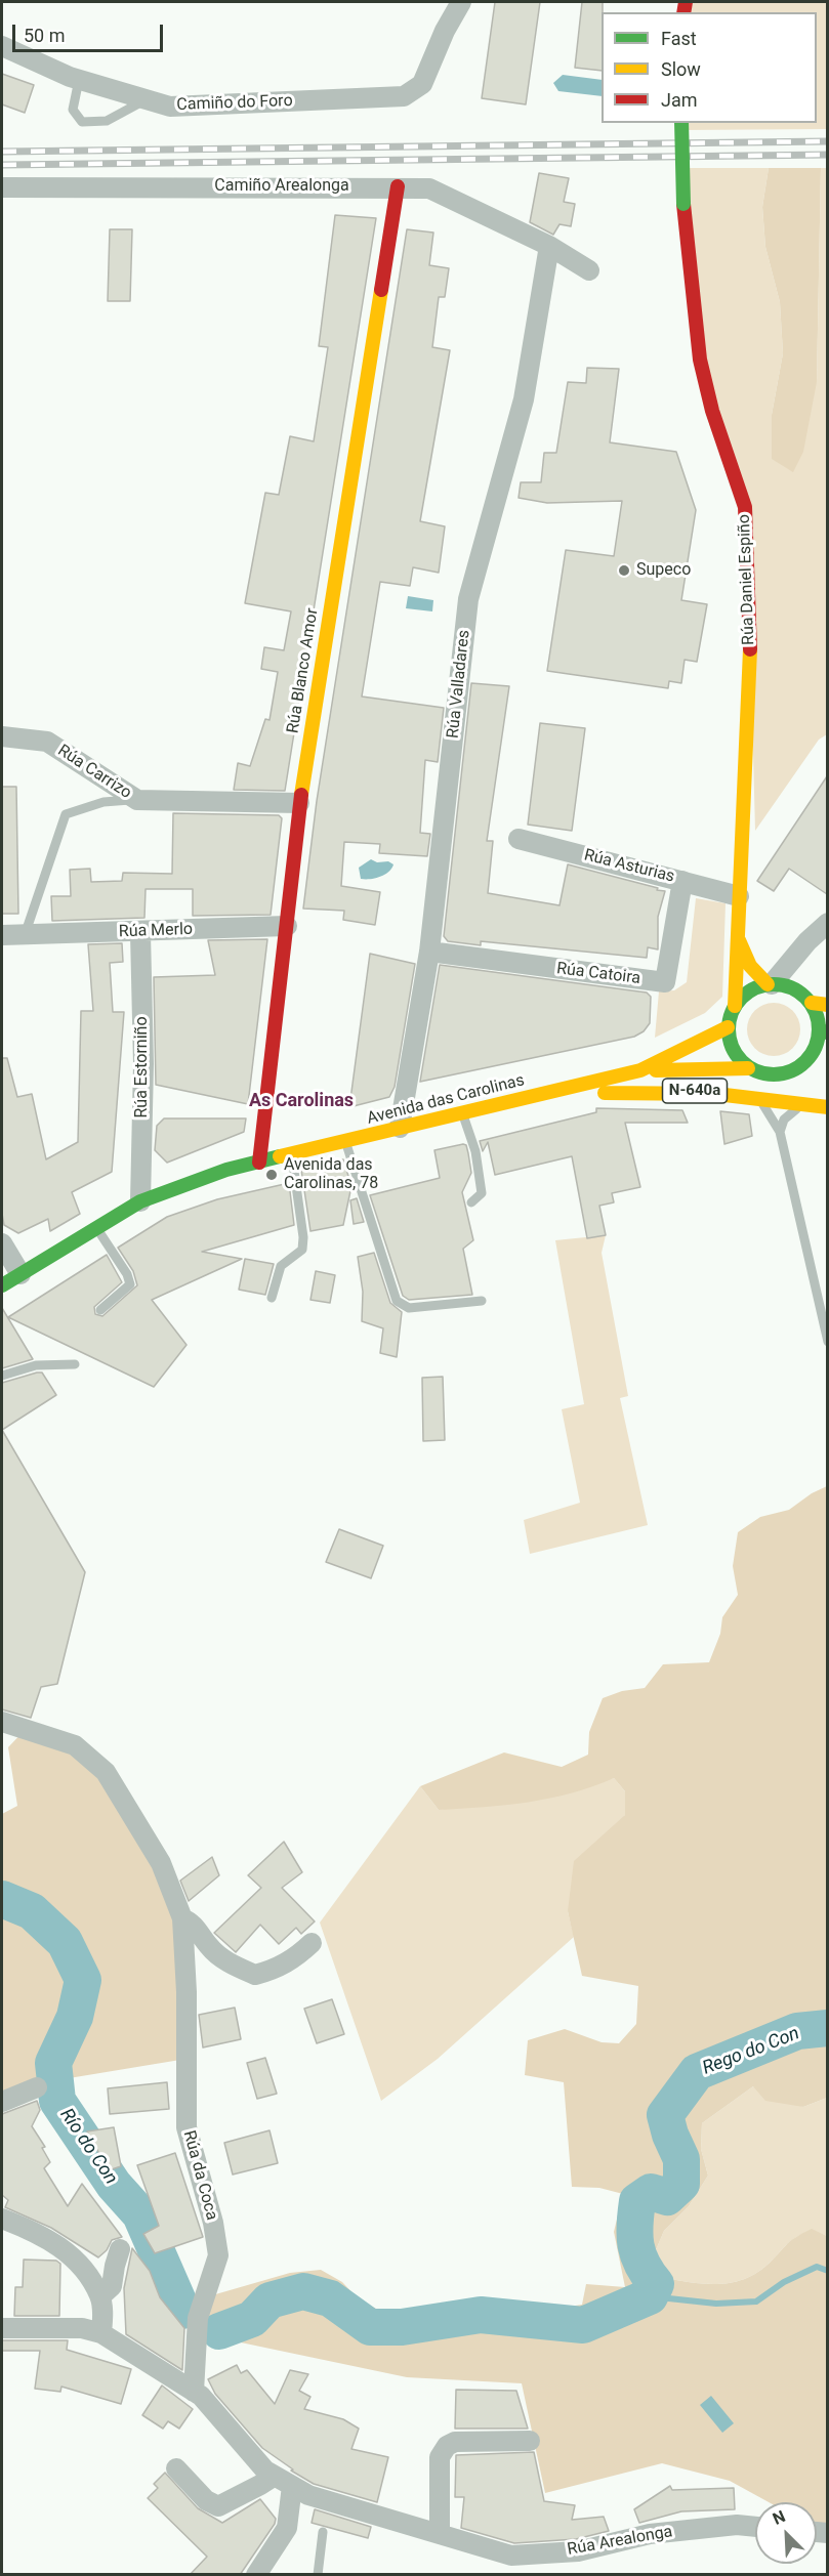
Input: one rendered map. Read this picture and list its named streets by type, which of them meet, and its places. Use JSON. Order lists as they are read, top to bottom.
{
  "streets": {
    "street": [
      "Camiño do Foro",
      "Camiño Arealonga",
      "Rúa Daniel Espiño",
      "Rúa Blanco Amor",
      "Rúa Valladares",
      "Rúa Carrizo",
      "Rúa Asturias",
      "Rúa Merlo",
      "Rúa Catoira",
      "Rúa Estorniño",
      "N-640a",
      "Avenida das Carolinas",
      "Rúa da Coca",
      "Rúa Arealonga"
    ]
  },
  "crossings": [
    ["Camiño Arealonga", "Rúa Blanco Amor"],
    ["Camiño Arealonga", "Rúa Valladares"],
    ["Rúa Daniel Espiño", "Rúa Asturias"],
    ["Rúa Daniel Espiño", "N-640a"],
    ["Rúa Blanco Amor", "Rúa Carrizo"],
    ["Rúa Blanco Amor", "Rúa Merlo"],
    ["Rúa Blanco Amor", "Avenida das Carolinas"],
    ["Rúa Valladares", "Rúa Catoira"],
    ["Rúa Valladares", "Avenida das Carolinas"],
    ["Rúa Asturias", "Rúa Catoira"],
    ["Rúa Merlo", "Rúa Estorniño"],
    ["Rúa Estorniño", "Avenida das Carolinas"],
    ["N-640a", "Avenida das Carolinas"],
    ["Rúa da Coca", "Rúa Arealonga"]
  ],
  "districts": ["As Carolinas"],
  "water": ["Rego do Con", "Río do Con"],
  "places": ["Supeco", "Avenida das Carolinas, 78"],
  "legend": ["Fast", "Slow", "Jam"],
  "scale_bar": "50 m",
  "north": "top left"
}
